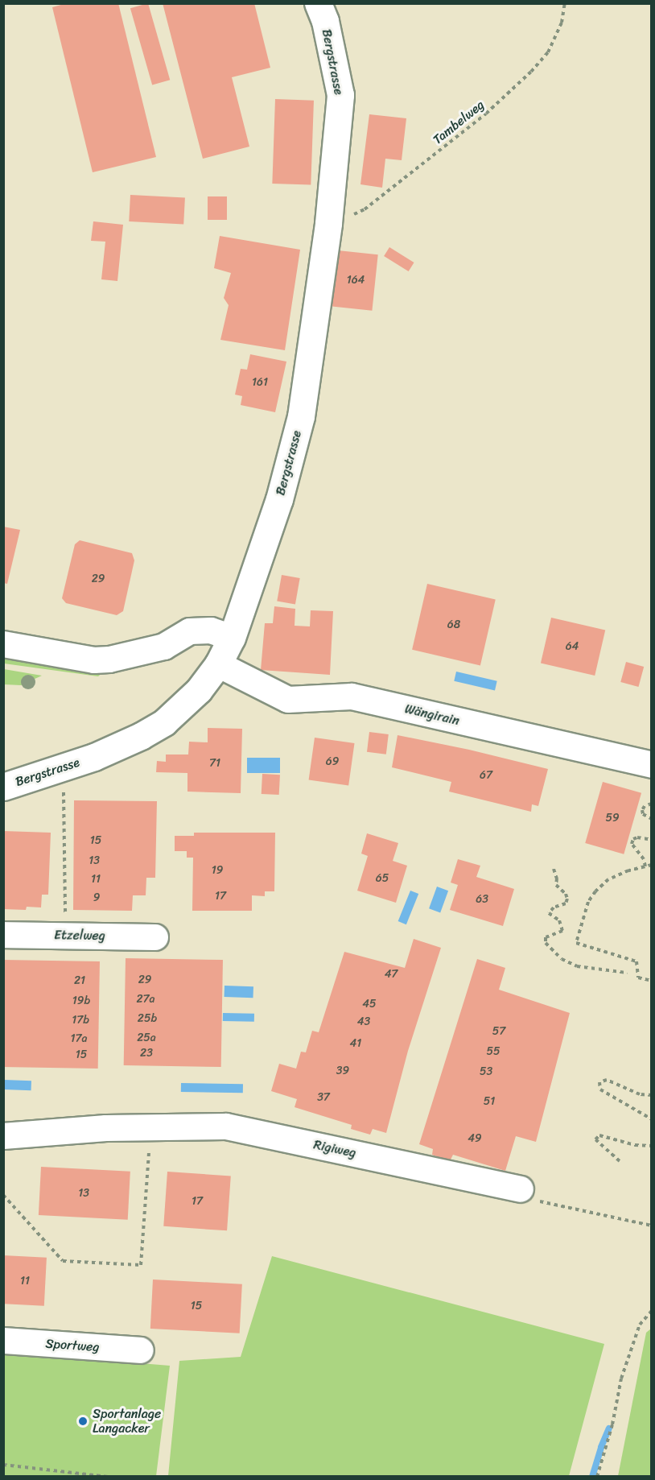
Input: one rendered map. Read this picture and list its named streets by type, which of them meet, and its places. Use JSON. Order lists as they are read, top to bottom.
{
  "streets": {
    "street": [
      "Bergstrasse",
      "Wängirain",
      "Etzelweg",
      "Rigiweg",
      "Sportweg"
    ],
    "path": ["Tambelweg"]
  },
  "crossings": [
    ["Bergstrasse", "Tambelweg"],
    ["Bergstrasse", "Wängirain"]
  ],
  "places": ["Sportanlage Langacker"],
  "house_numbers": [
    "164",
    "161",
    "29",
    "68",
    "64",
    "69",
    "71",
    "67",
    "59",
    "15",
    "13",
    "19",
    "65",
    "11",
    "17",
    "9",
    "63",
    "47",
    "29",
    "21",
    "27a",
    "19b",
    "45",
    "25b",
    "17b",
    "43",
    "57",
    "25a",
    "17a",
    "41",
    "55",
    "23",
    "15",
    "39",
    "53",
    "37",
    "51",
    "49",
    "13",
    "17",
    "11",
    "15"
  ]
}
